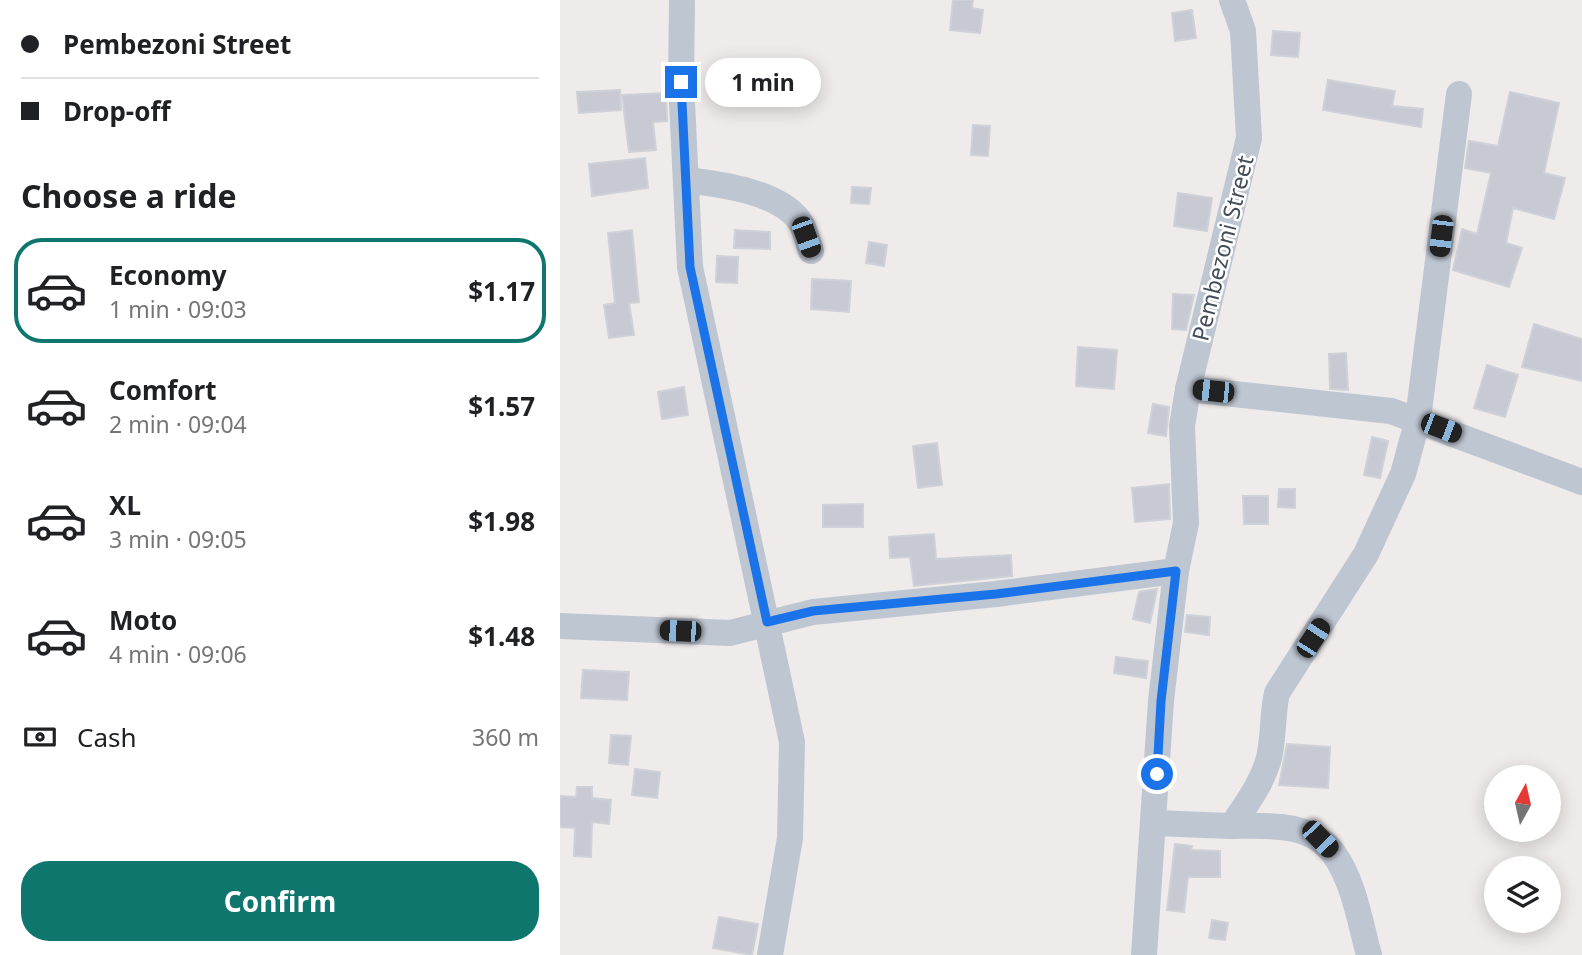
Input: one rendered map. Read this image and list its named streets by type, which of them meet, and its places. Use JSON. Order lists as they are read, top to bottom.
{
  "streets": {
    "street": ["Pembezoni Street"]
  },
  "north": "top",
  "page": {
    "banner": ["Pembezoni Street", "Drop-off"],
    "bubble": "1 min",
    "heading": "Choose a ride",
    "list": [
      {
        "name": "Economy",
        "note": "1 min · 09:03",
        "value": "$1.17"
      },
      {
        "name": "Comfort",
        "note": "2 min · 09:04",
        "value": "$1.57"
      },
      {
        "name": "XL",
        "note": "3 min · 09:05",
        "value": "$1.98"
      },
      {
        "name": "Moto",
        "note": "4 min · 09:06",
        "value": "$1.48"
      }
    ],
    "pay": ["Cash", "360 m"],
    "buttons": "Confirm"
  }
}
